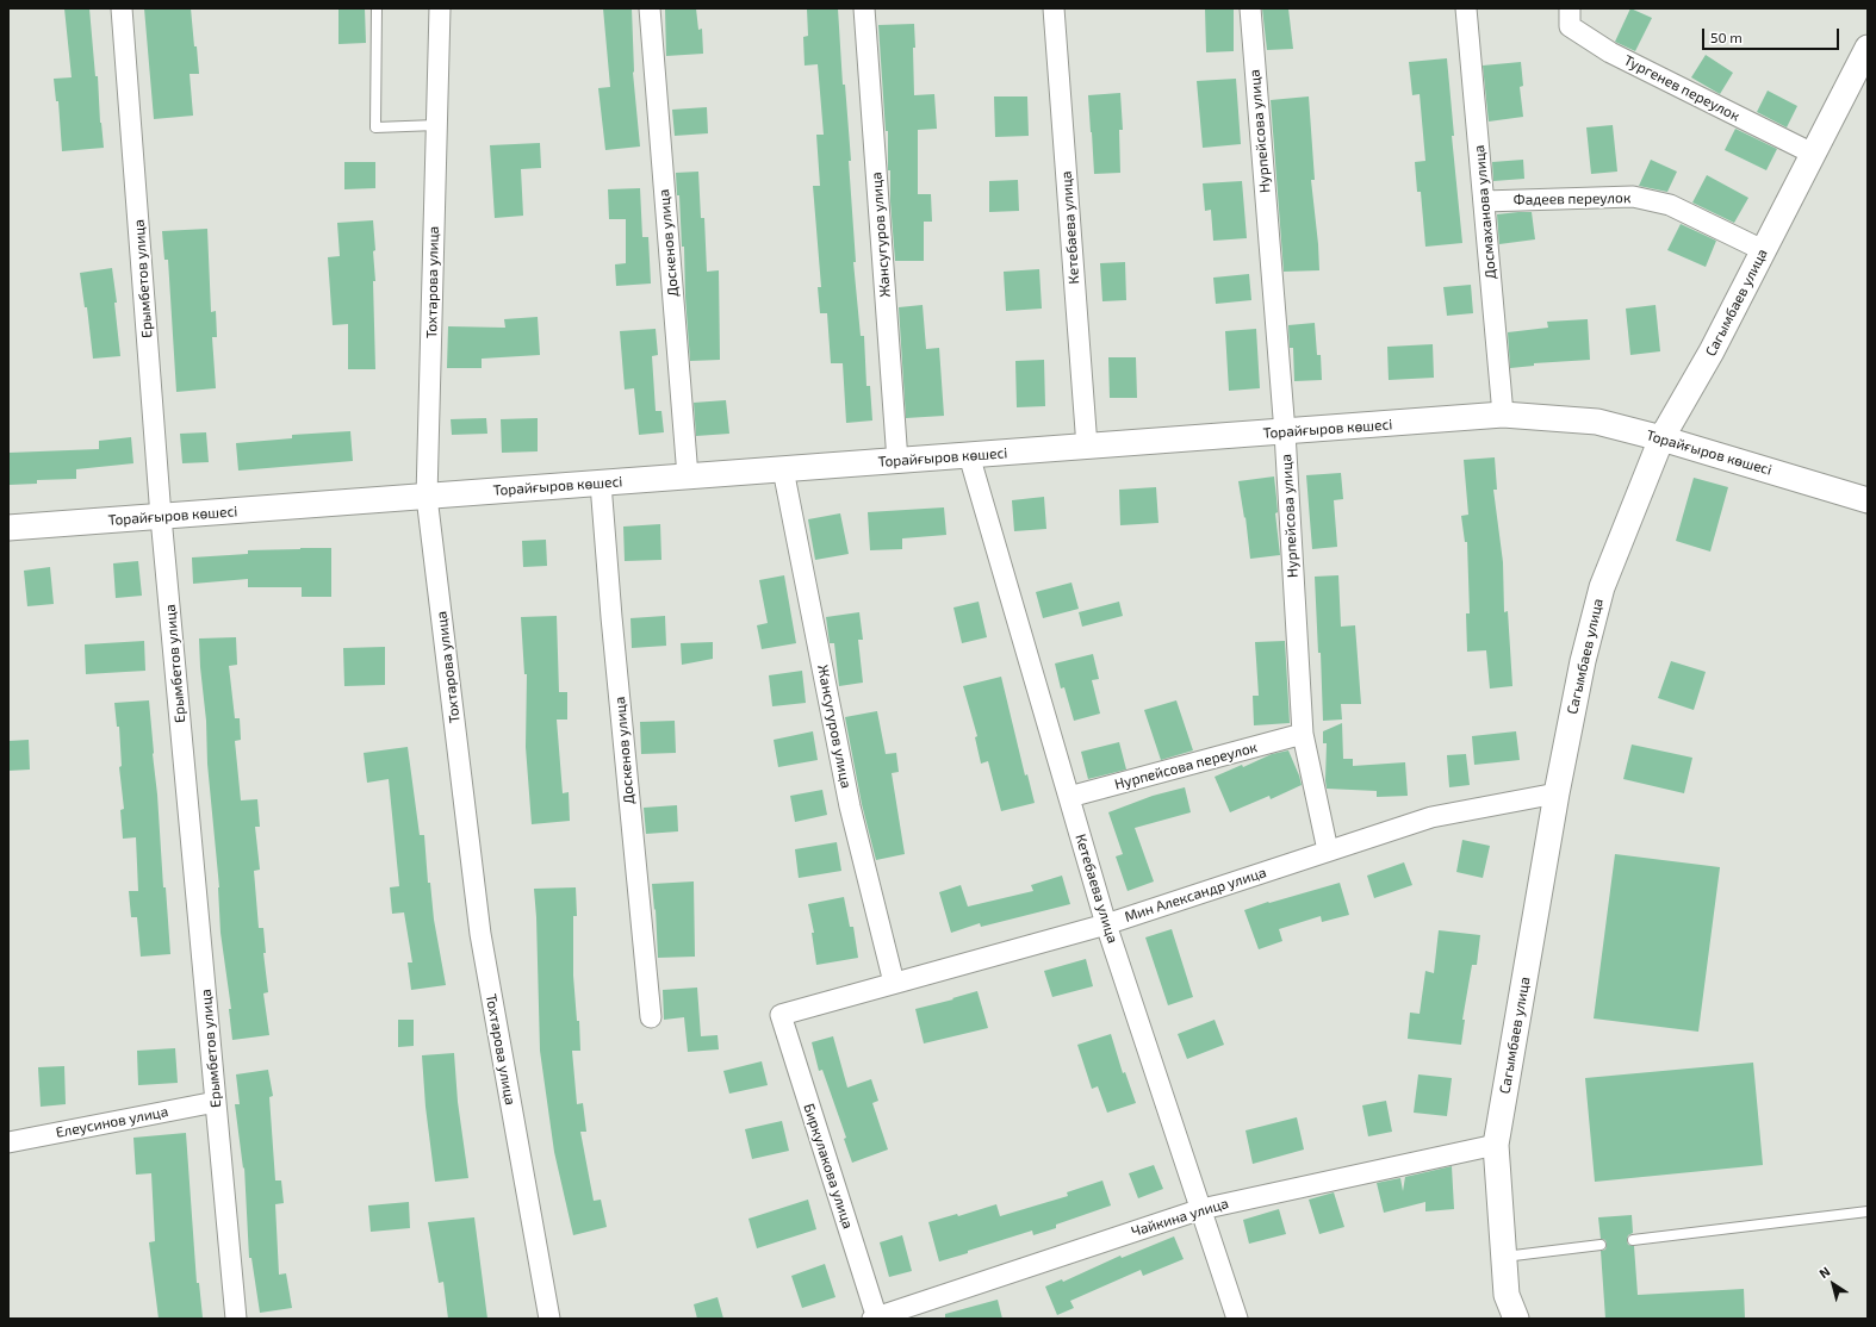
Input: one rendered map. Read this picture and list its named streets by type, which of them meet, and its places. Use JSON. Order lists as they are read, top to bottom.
{
  "streets": {
    "street": [
      "Тургенев переулок",
      "Нурпейсова улица",
      "Фадеев переулок",
      "Досмаханова улица",
      "Кетебаева улица",
      "Жансугуров улица",
      "Доскенов улица",
      "Ерымбетов улица",
      "Тохтарова улица",
      "Сагымбаев улица",
      "Торайғыров көшесі",
      "Нурпейсова переулок",
      "Мин Александр улица",
      "Елеусинов улица",
      "Биркулакова улица",
      "Чайкина улица"
    ]
  },
  "crossings": [
    ["Тургенев переулок", "Сагымбаев улица"],
    ["Нурпейсова улица", "Торайғыров көшесі"],
    ["Нурпейсова улица", "Нурпейсова переулок"],
    ["Нурпейсова улица", "Мин Александр улица"],
    ["Фадеев переулок", "Досмаханова улица"],
    ["Фадеев переулок", "Сагымбаев улица"],
    ["Досмаханова улица", "Торайғыров көшесі"],
    ["Кетебаева улица", "Торайғыров көшесі"],
    ["Кетебаева улица", "Нурпейсова переулок"],
    ["Кетебаева улица", "Мин Александр улица"],
    ["Кетебаева улица", "Чайкина улица"],
    ["Жансугуров улица", "Торайғыров көшесі"],
    ["Жансугуров улица", "Мин Александр улица"],
    ["Доскенов улица", "Торайғыров көшесі"],
    ["Ерымбетов улица", "Торайғыров көшесі"],
    ["Ерымбетов улица", "Елеусинов улица"],
    ["Тохтарова улица", "Торайғыров көшесі"],
    ["Сагымбаев улица", "Торайғыров көшесі"],
    ["Сагымбаев улица", "Мин Александр улица"],
    ["Сагымбаев улица", "Чайкина улица"],
    ["Мин Александр улица", "Биркулакова улица"],
    ["Биркулакова улица", "Чайкина улица"]
  ],
  "scale_bar": "50 m",
  "north": "top left"
}
